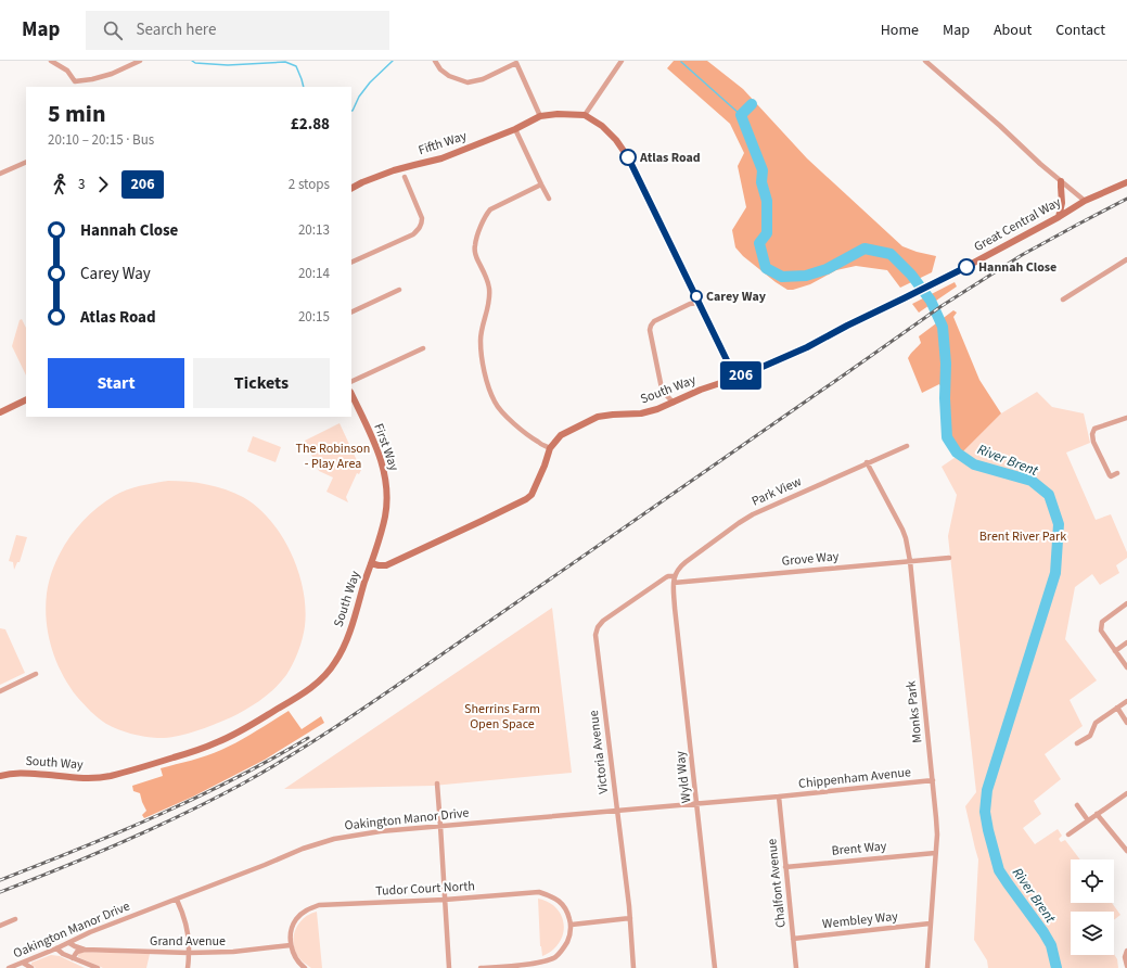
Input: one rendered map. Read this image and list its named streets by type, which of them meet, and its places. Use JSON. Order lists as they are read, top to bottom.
{
  "streets": {
    "main road": [
      "Fifth Way",
      "Great Central Way",
      "South Way",
      "First Way"
    ],
    "street": [
      "Park View",
      "Grove Way",
      "Monks Park",
      "Victoria Avenue",
      "Wyld Way",
      "Chippenham Avenue",
      "Oakington Manor Drive",
      "Brent Way",
      "Chalfont Avenue",
      "Tudor Court North",
      "Wembley Way",
      "Grand Avenue"
    ]
  },
  "crossings": [
    ["Great Central Way", "South Way"],
    ["South Way", "First Way"],
    ["Park View", "Grove Way"],
    ["Park View", "Monks Park"],
    ["Park View", "Victoria Avenue"],
    ["Park View", "Wyld Way"],
    ["Grove Way", "Monks Park"],
    ["Grove Way", "Wyld Way"],
    ["Monks Park", "Chippenham Avenue"],
    ["Monks Park", "Brent Way"],
    ["Monks Park", "Wembley Way"],
    ["Victoria Avenue", "Oakington Manor Drive"],
    ["Wyld Way", "Oakington Manor Drive"],
    ["Chippenham Avenue", "Oakington Manor Drive"],
    ["Chippenham Avenue", "Chalfont Avenue"],
    ["Oakington Manor Drive", "Chalfont Avenue"],
    ["Oakington Manor Drive", "Grand Avenue"],
    ["Brent Way", "Chalfont Avenue"],
    ["Chalfont Avenue", "Wembley Way"],
    ["Tudor Court North", "Grand Avenue"]
  ],
  "water": ["River Brent"],
  "parks": ["The Robinson - Play Area", "Brent River Park", "Sherrins Farm Open Space"],
  "places": ["Atlas Road", "Hannah Close", "Carey Way"],
  "lines": ["bus line 206"],
  "page": {
    "header": "Map",
    "search": "Search here",
    "nav": [
      "Home",
      "Map",
      "About",
      "Contact"
    ],
    "on_map": "206",
    "heading": ["5 min", "20:10 – 20:15 · Bus", "£2.88"],
    "legs": ["3", "206", "2 stops"],
    "list": [
      {
        "name": "Hannah Close",
        "value": "20:13"
      },
      {
        "name": "Carey Way",
        "value": "20:14"
      },
      {
        "name": "Atlas Road",
        "value": "20:15"
      }
    ],
    "buttons": ["Start", "Tickets"]
  }
}
